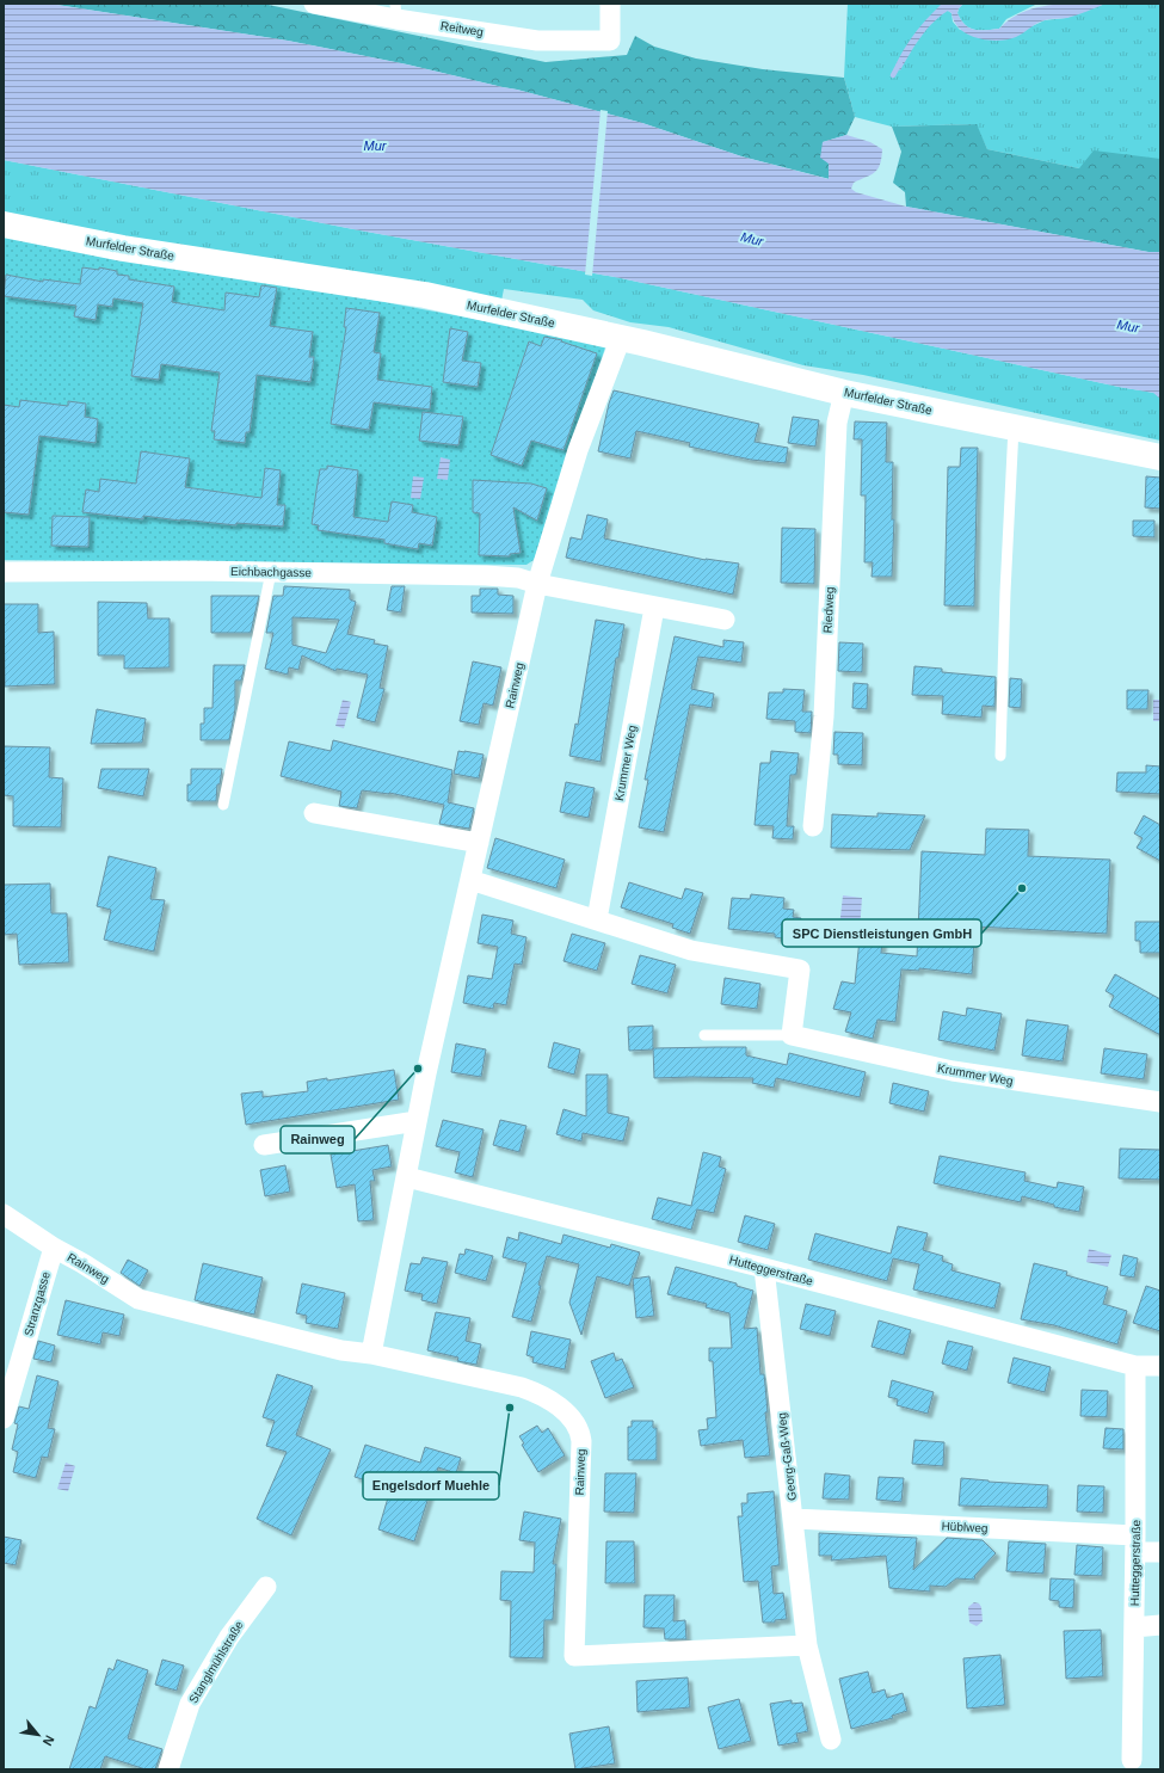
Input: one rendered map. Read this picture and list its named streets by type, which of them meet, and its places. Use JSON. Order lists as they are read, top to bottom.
{
  "streets": {
    "street": [
      "Reitweg",
      "Murfelder Straße",
      "Eichbachgasse",
      "Riedweg",
      "Rainweg",
      "Krummer Weg",
      "Hutteggerstraße",
      "Stranzgasse",
      "Georg-Gaß-Weg",
      "Hüblweg",
      "Stanglmühlstraße"
    ]
  },
  "crossings": [
    ["Murfelder Straße", "Riedweg"],
    ["Murfelder Straße", "Rainweg"],
    ["Eichbachgasse", "Rainweg"],
    ["Rainweg", "Hutteggerstraße"],
    ["Rainweg", "Stranzgasse"],
    ["Rainweg", "Georg-Gaß-Weg"],
    ["Hutteggerstraße", "Georg-Gaß-Weg"],
    ["Hutteggerstraße", "Hüblweg"],
    ["Georg-Gaß-Weg", "Hüblweg"]
  ],
  "water": ["Mur"],
  "places": ["SPC Dienstleistungen GmbH", "Rainweg", "Engelsdorf Muehle"],
  "north": "bottom right"
}
